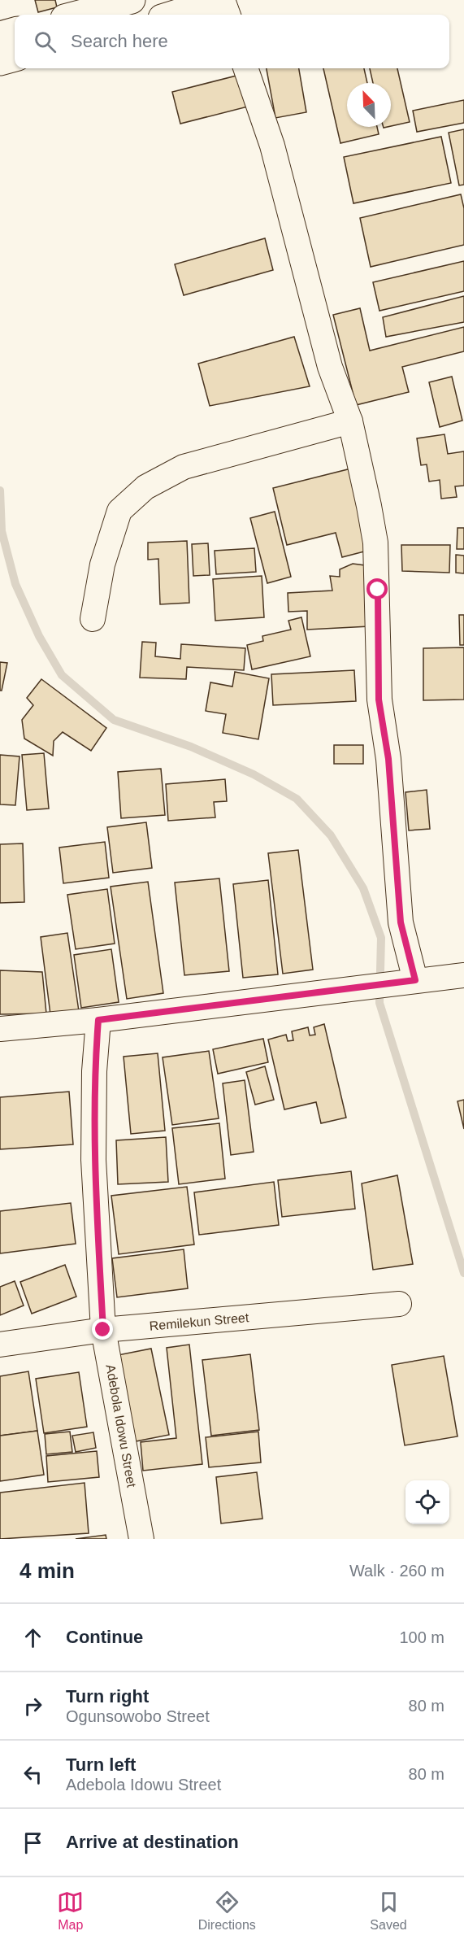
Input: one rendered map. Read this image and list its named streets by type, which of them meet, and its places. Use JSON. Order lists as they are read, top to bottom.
{
  "streets": {
    "street": ["Remilekun Street", "Adebola Idowu Street"]
  },
  "crossings": [
    ["Remilekun Street", "Adebola Idowu Street"]
  ],
  "north": "top left",
  "page": {
    "search": "Search here",
    "heading": ["4 min", "Walk · 260 m"],
    "list": [
      ["Continue", "100 m"],
      ["Turn right", "Ogunsowobo Street", "80 m"],
      ["Turn left", "Adebola Idowu Street", "80 m"],
      "Arrive at destination"
    ],
    "nav": ["Map", "Directions", "Saved"]
  }
}
